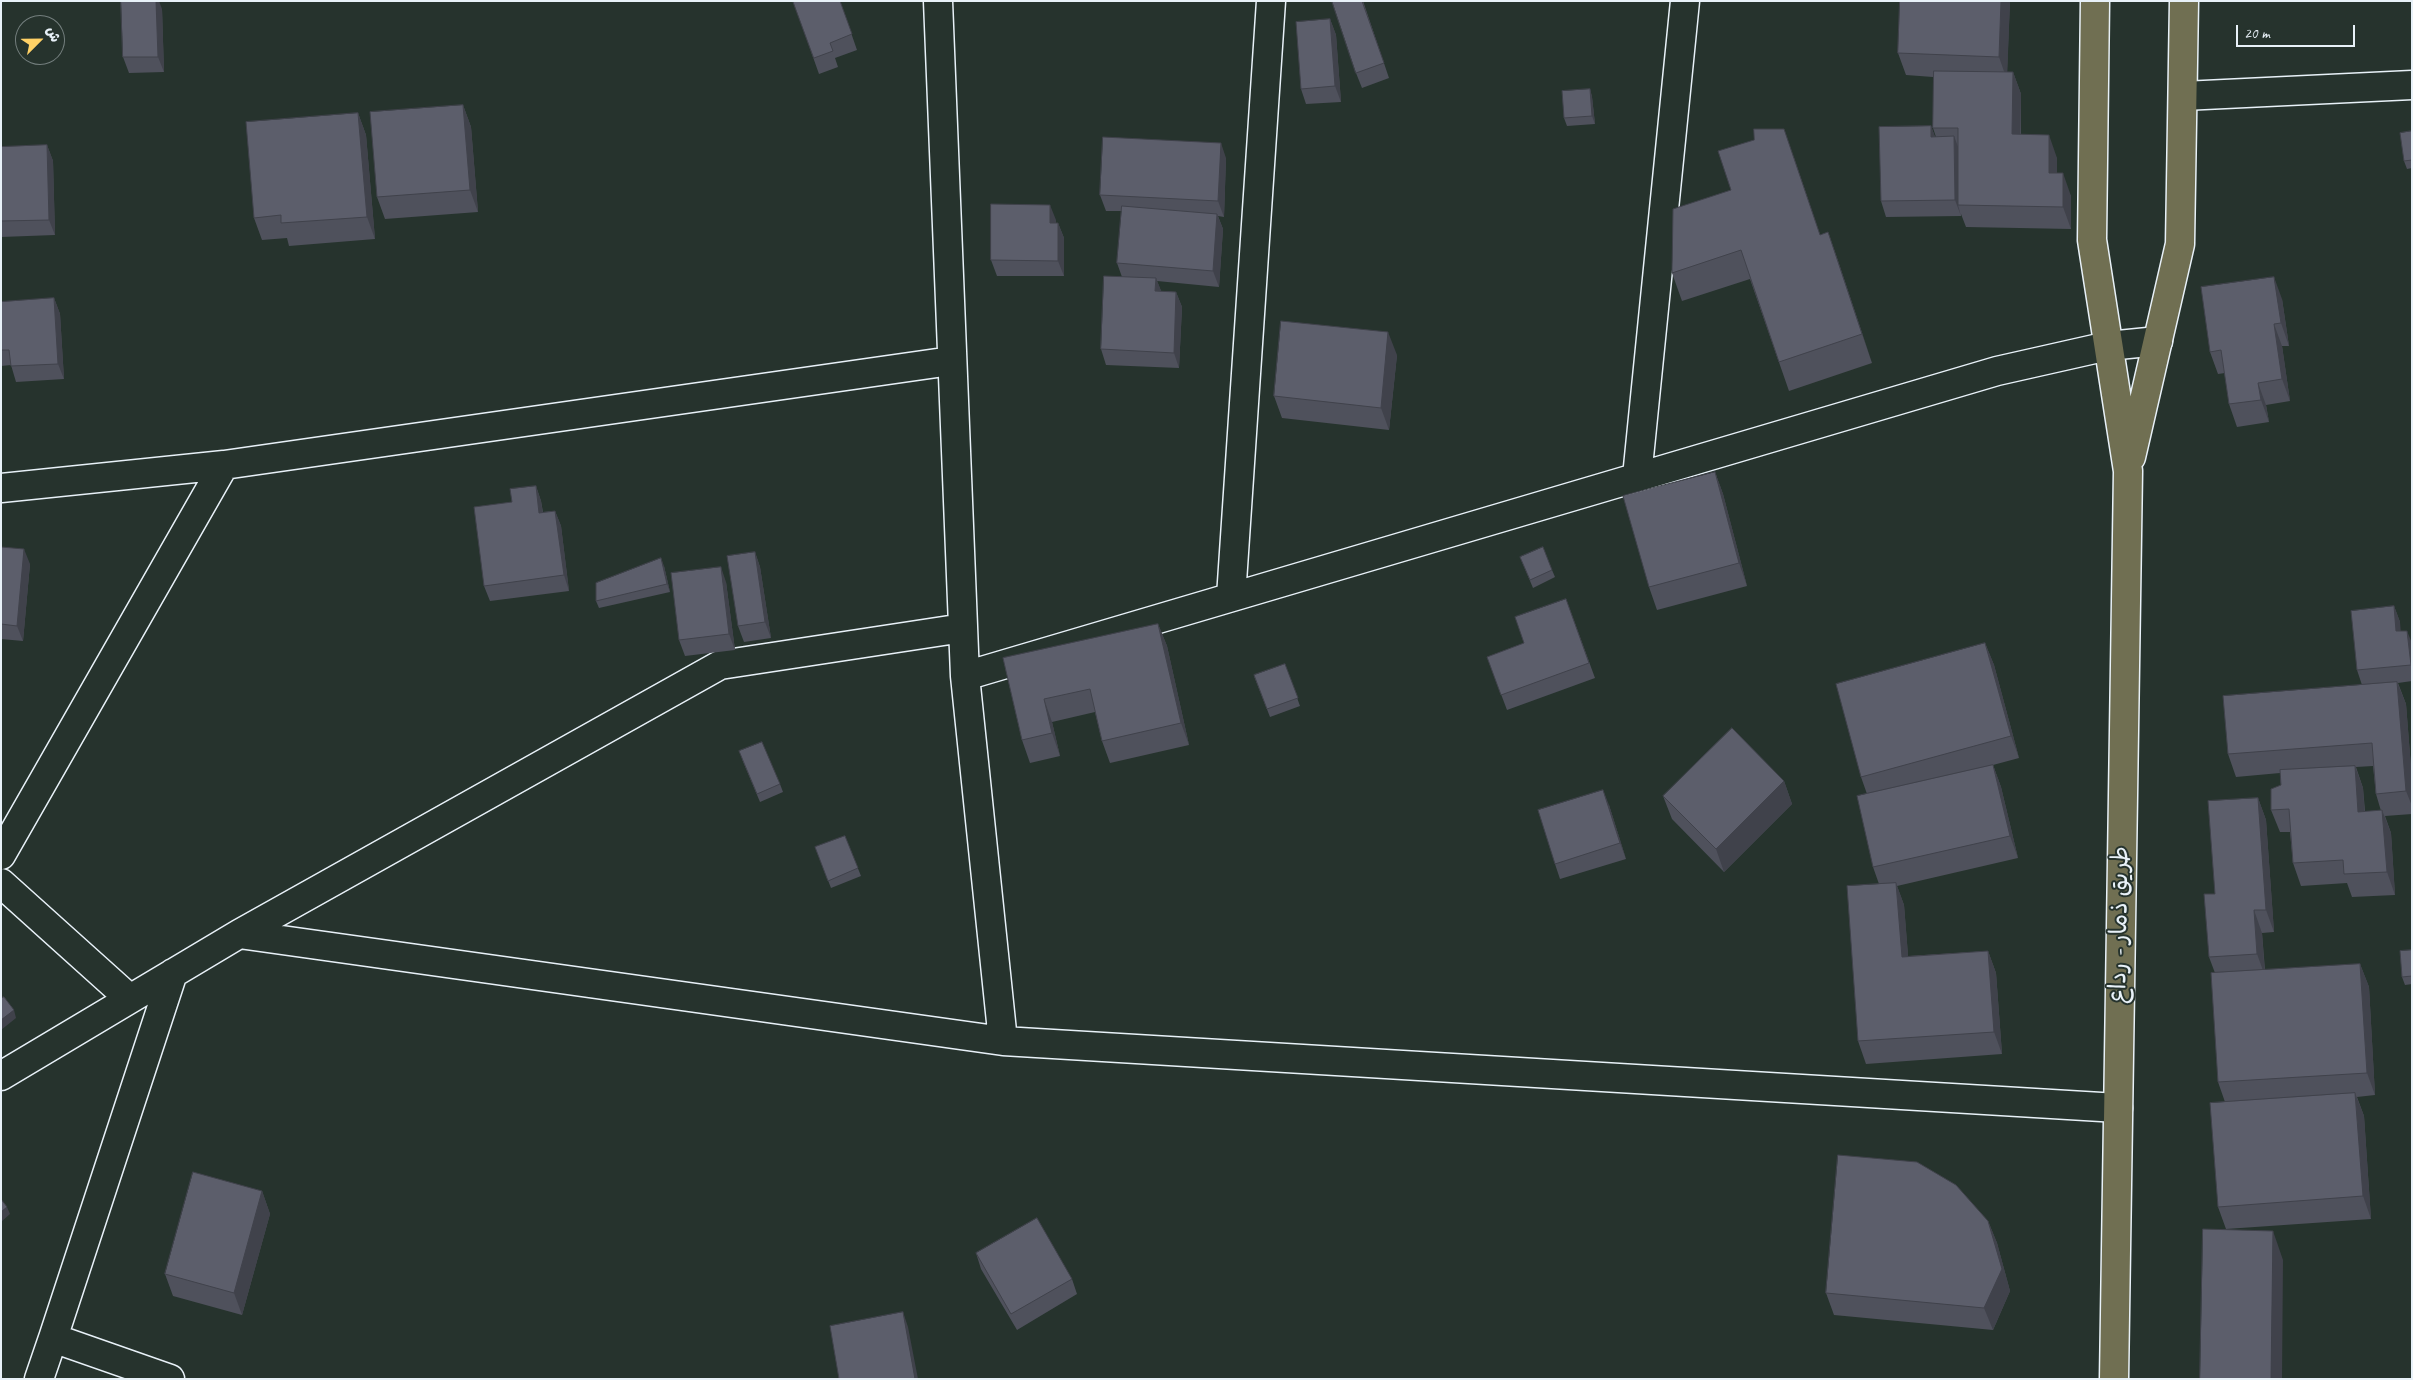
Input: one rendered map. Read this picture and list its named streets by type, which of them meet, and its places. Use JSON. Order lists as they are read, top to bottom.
{
  "streets": {
    "main road": ["طريق ذمار - رداع"]
  },
  "scale_bar": "20 m",
  "north": "top right"
}
